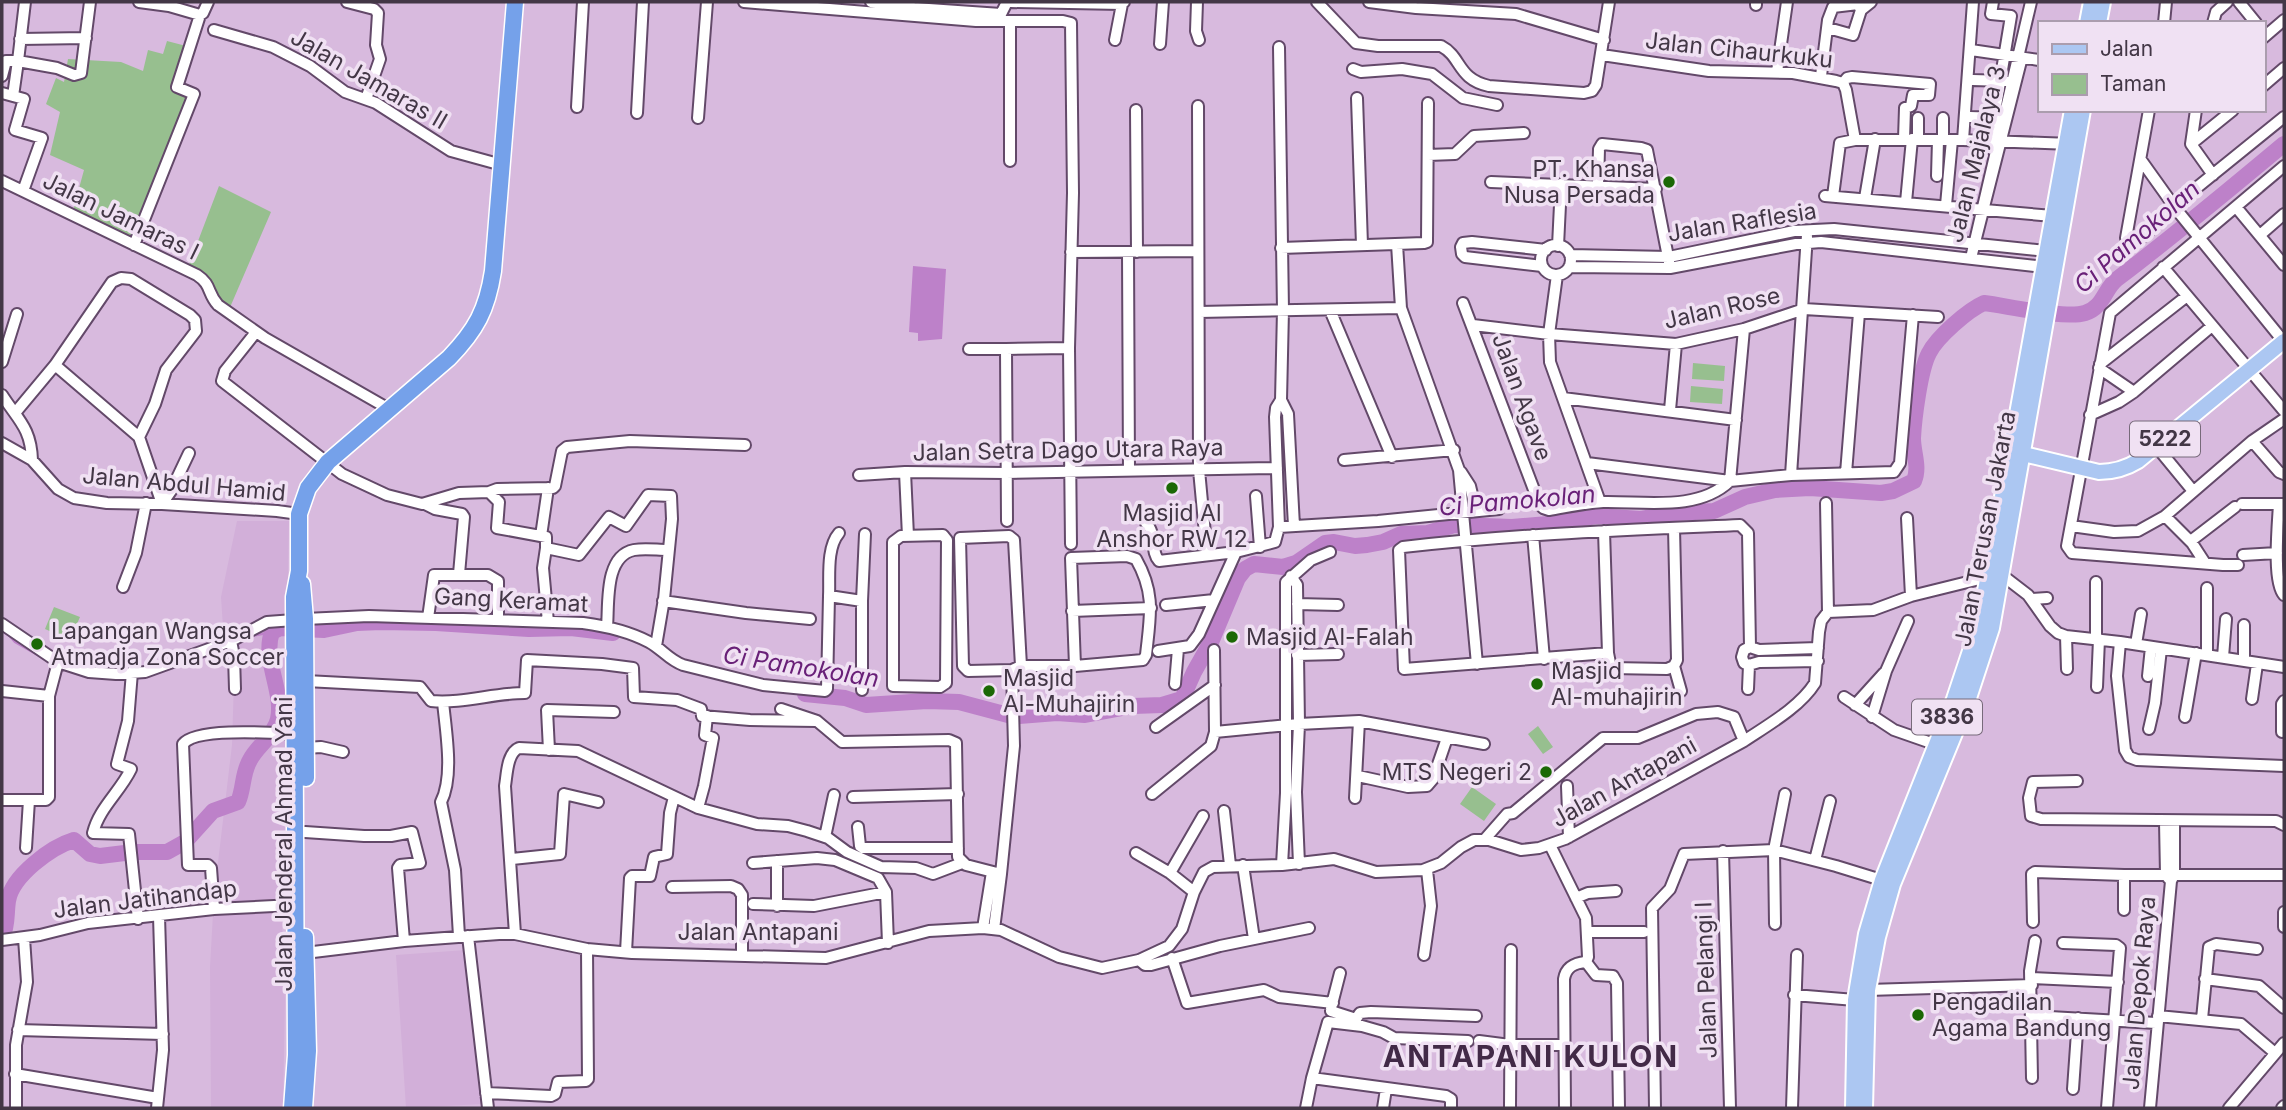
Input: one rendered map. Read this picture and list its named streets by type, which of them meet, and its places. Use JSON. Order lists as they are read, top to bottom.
{
  "streets": {
    "highway": ["Jalan Jenderal Ahmad Yani"],
    "main road": ["5222", "Jalan Terusan Jakarta", "3836"],
    "street": [
      "Jalan Cihaurkuku",
      "Jalan Jamaras II",
      "Jalan Majalaya 3",
      "Jalan Jamaras I",
      "Jalan Raflesia",
      "Jalan Rose",
      "Jalan Agave",
      "Jalan Setra Dago Utara Raya",
      "Jalan Abdul Hamid",
      "Gang Keramat",
      "Jalan Antapani",
      "Jalan Jatihandap",
      "Jalan Pelangi I",
      "Jalan Depok Raya"
    ]
  },
  "crossings": [
    ["Jalan Majalaya 3", "Jalan Raflesia"],
    ["Jalan Raflesia", "Jalan Terusan Jakarta"],
    ["Jalan Rose", "Jalan Agave"],
    ["5222", "Jalan Terusan Jakarta"],
    ["Jalan Abdul Hamid", "Jalan Jenderal Ahmad Yani"],
    ["Gang Keramat", "Jalan Jenderal Ahmad Yani"],
    ["Jalan Antapani", "Jalan Jenderal Ahmad Yani"],
    ["Jalan Jenderal Ahmad Yani", "Jalan Jatihandap"]
  ],
  "districts": ["ANTAPANI KULON"],
  "water": ["Ci Pamokolan"],
  "places": [
    "PT. Khansa Nusa Persada",
    "Masjid Al Anshor RW 12",
    "Masjid Al-Falah",
    "Lapangan Wangsa Atmadja Zona Soccer",
    "Masjid Al-muhajirin",
    "Masjid Al-Muhajirin",
    "MTS Negeri 2",
    "Pengadilan Agama Bandung"
  ],
  "legend": ["Jalan", "Taman"]
}
